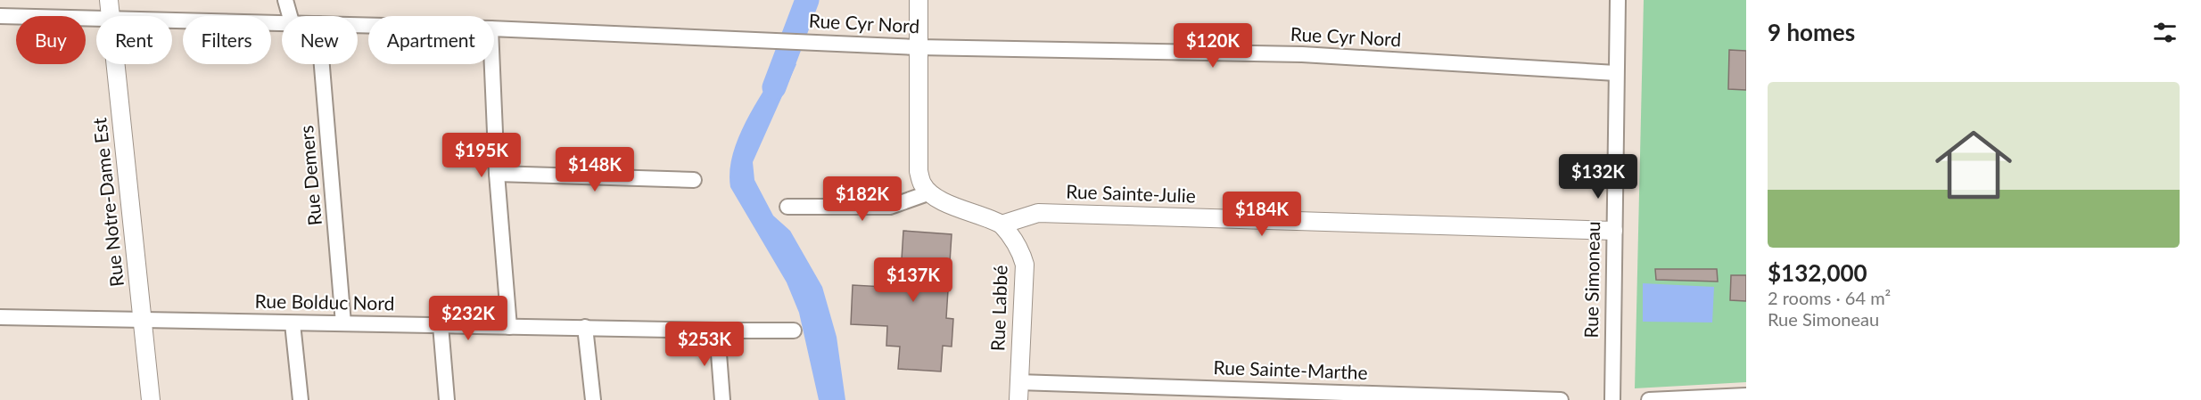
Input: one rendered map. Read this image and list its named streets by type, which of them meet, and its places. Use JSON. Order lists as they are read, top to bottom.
{
  "streets": {
    "street": [
      "Rue Cyr Nord",
      "Rue Demers",
      "Rue Sainte-Julie",
      "Rue Notre-Dame Est",
      "Rue Simoneau",
      "Rue Bolduc Nord",
      "Rue Labbé",
      "Rue Sainte-Marthe"
    ]
  },
  "crossings": [
    ["Rue Cyr Nord", "Rue Simoneau"],
    ["Rue Demers", "Rue Bolduc Nord"],
    ["Rue Sainte-Julie", "Rue Simoneau"],
    ["Rue Sainte-Julie", "Rue Labbé"],
    ["Rue Notre-Dame Est", "Rue Bolduc Nord"],
    ["Rue Labbé", "Rue Sainte-Marthe"]
  ],
  "page": {
    "heading": "9 homes",
    "chip": [
      "Buy",
      "Rent",
      "Filters",
      "New",
      "Apartment"
    ],
    "price": [
      "$120K",
      "$195K",
      "$148K",
      "$132K",
      "$182K",
      "$184K",
      "$137K",
      "$232K",
      "$253K"
    ],
    "list": [
      {
        "name": "$132,000",
        "note": "2 rooms · 64 m² · Rue Simoneau"
      }
    ]
  }
}
